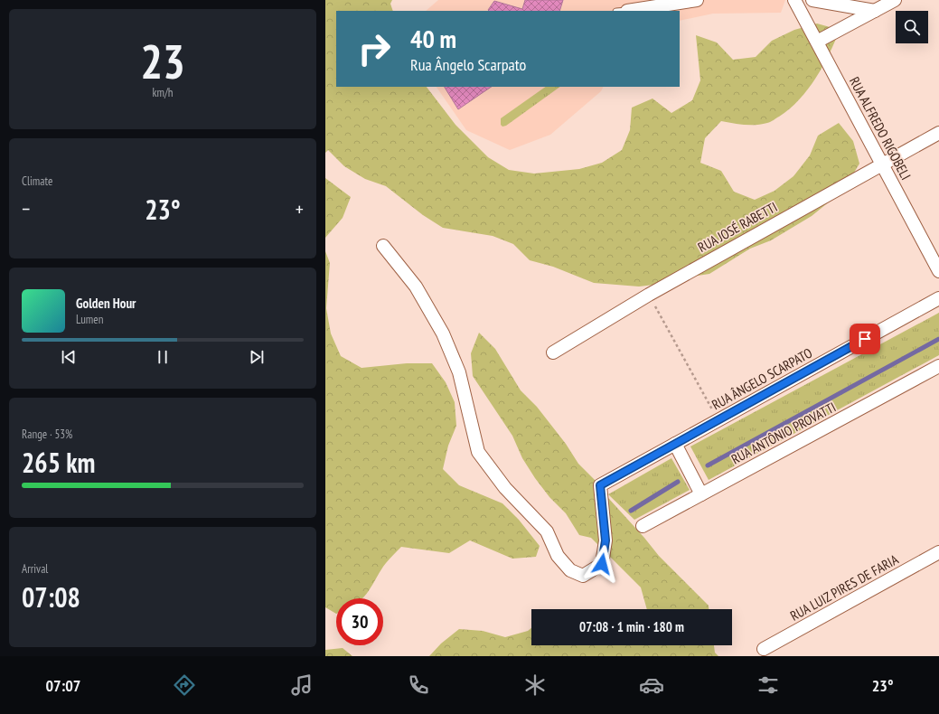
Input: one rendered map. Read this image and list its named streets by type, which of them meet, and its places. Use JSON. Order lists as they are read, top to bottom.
{
  "streets": {
    "street": [
      "RUA ALFREDO RIGOBELI",
      "RUA JOSÉ RABETTI",
      "RUA ÂNGELO SCARPATO",
      "RUA ANTÔNIO PROVATTI",
      "RUA LUIZ PIRES DE FARIA"
    ]
  },
  "crossings": [
    ["RUA ALFREDO RIGOBELI", "RUA JOSÉ RABETTI"]
  ],
  "page": {
    "tile": [
      ["23", "km/h"],
      "Climate",
      ["Range · 53%", "265 km"],
      ["Arrival", "07:08"]
    ],
    "turn": ["40 m", "Rua Ângelo Scarpato"],
    "heat": ["−", "23°", "+"],
    "song": ["Golden Hour", "Lumen"],
    "limit": "30",
    "trip": "07:08 · 1 min · 180 m",
    "tabs": ["07:07", "23°"]
  }
}
